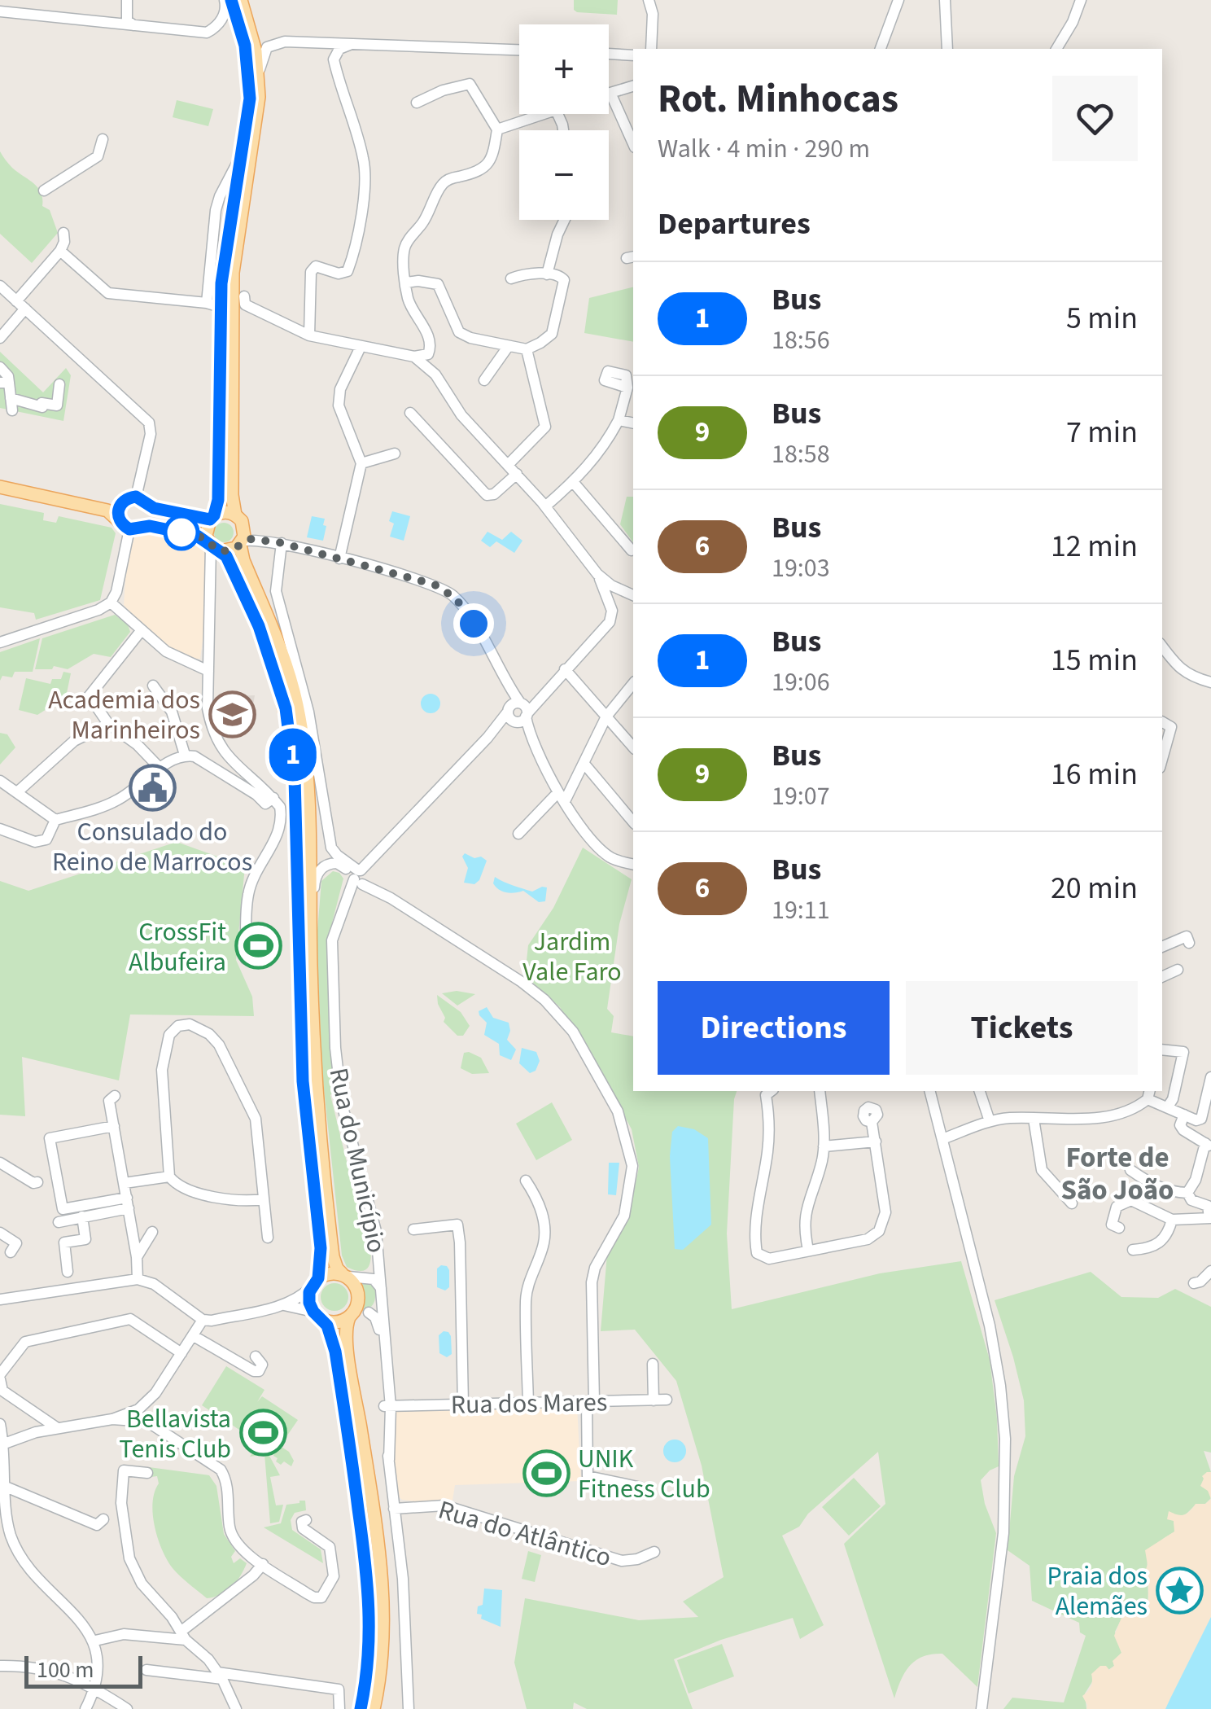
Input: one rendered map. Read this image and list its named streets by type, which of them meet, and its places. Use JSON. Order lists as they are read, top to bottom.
{
  "streets": {
    "street": ["Rua do Município", "Rua dos Mares", "Rua do Atlântico"]
  },
  "crossings": [
    ["Rua do Município", "Rua dos Mares"],
    ["Rua do Município", "Rua do Atlântico"]
  ],
  "districts": ["Forte de São João"],
  "parks": ["Jardim Vale Faro"],
  "places": {
    "school or university": ["Academia dos Marinheiros"],
    "public building": ["Consulado do Reino de Marrocos"],
    "sports": ["CrossFit Albufeira", "Bellavista Tenis Club", "UNIK Fitness Club"],
    "place": ["Praia dos Alemães"]
  },
  "lines": ["bus line 1"],
  "scale_bar": "100 m",
  "page": {
    "on_map": "1",
    "map_buttons": ["+", "−"],
    "heading": [
      ["Rot. Minhocas", "Walk · 4 min · 290 m"],
      "Departures"
    ],
    "list": [
      {
        "mark": "1",
        "name": "Bus",
        "note": "18:56",
        "value": "5 min"
      },
      {
        "mark": "9",
        "name": "Bus",
        "note": "18:58",
        "value": "7 min"
      },
      {
        "mark": "6",
        "name": "Bus",
        "note": "19:03",
        "value": "12 min"
      },
      {
        "mark": "1",
        "name": "Bus",
        "note": "19:06",
        "value": "15 min"
      },
      {
        "mark": "9",
        "name": "Bus",
        "note": "19:07",
        "value": "16 min"
      },
      {
        "mark": "6",
        "name": "Bus",
        "note": "19:11",
        "value": "20 min"
      }
    ],
    "buttons": ["Directions", "Tickets"],
    "scale": "100 m"
  }
}
